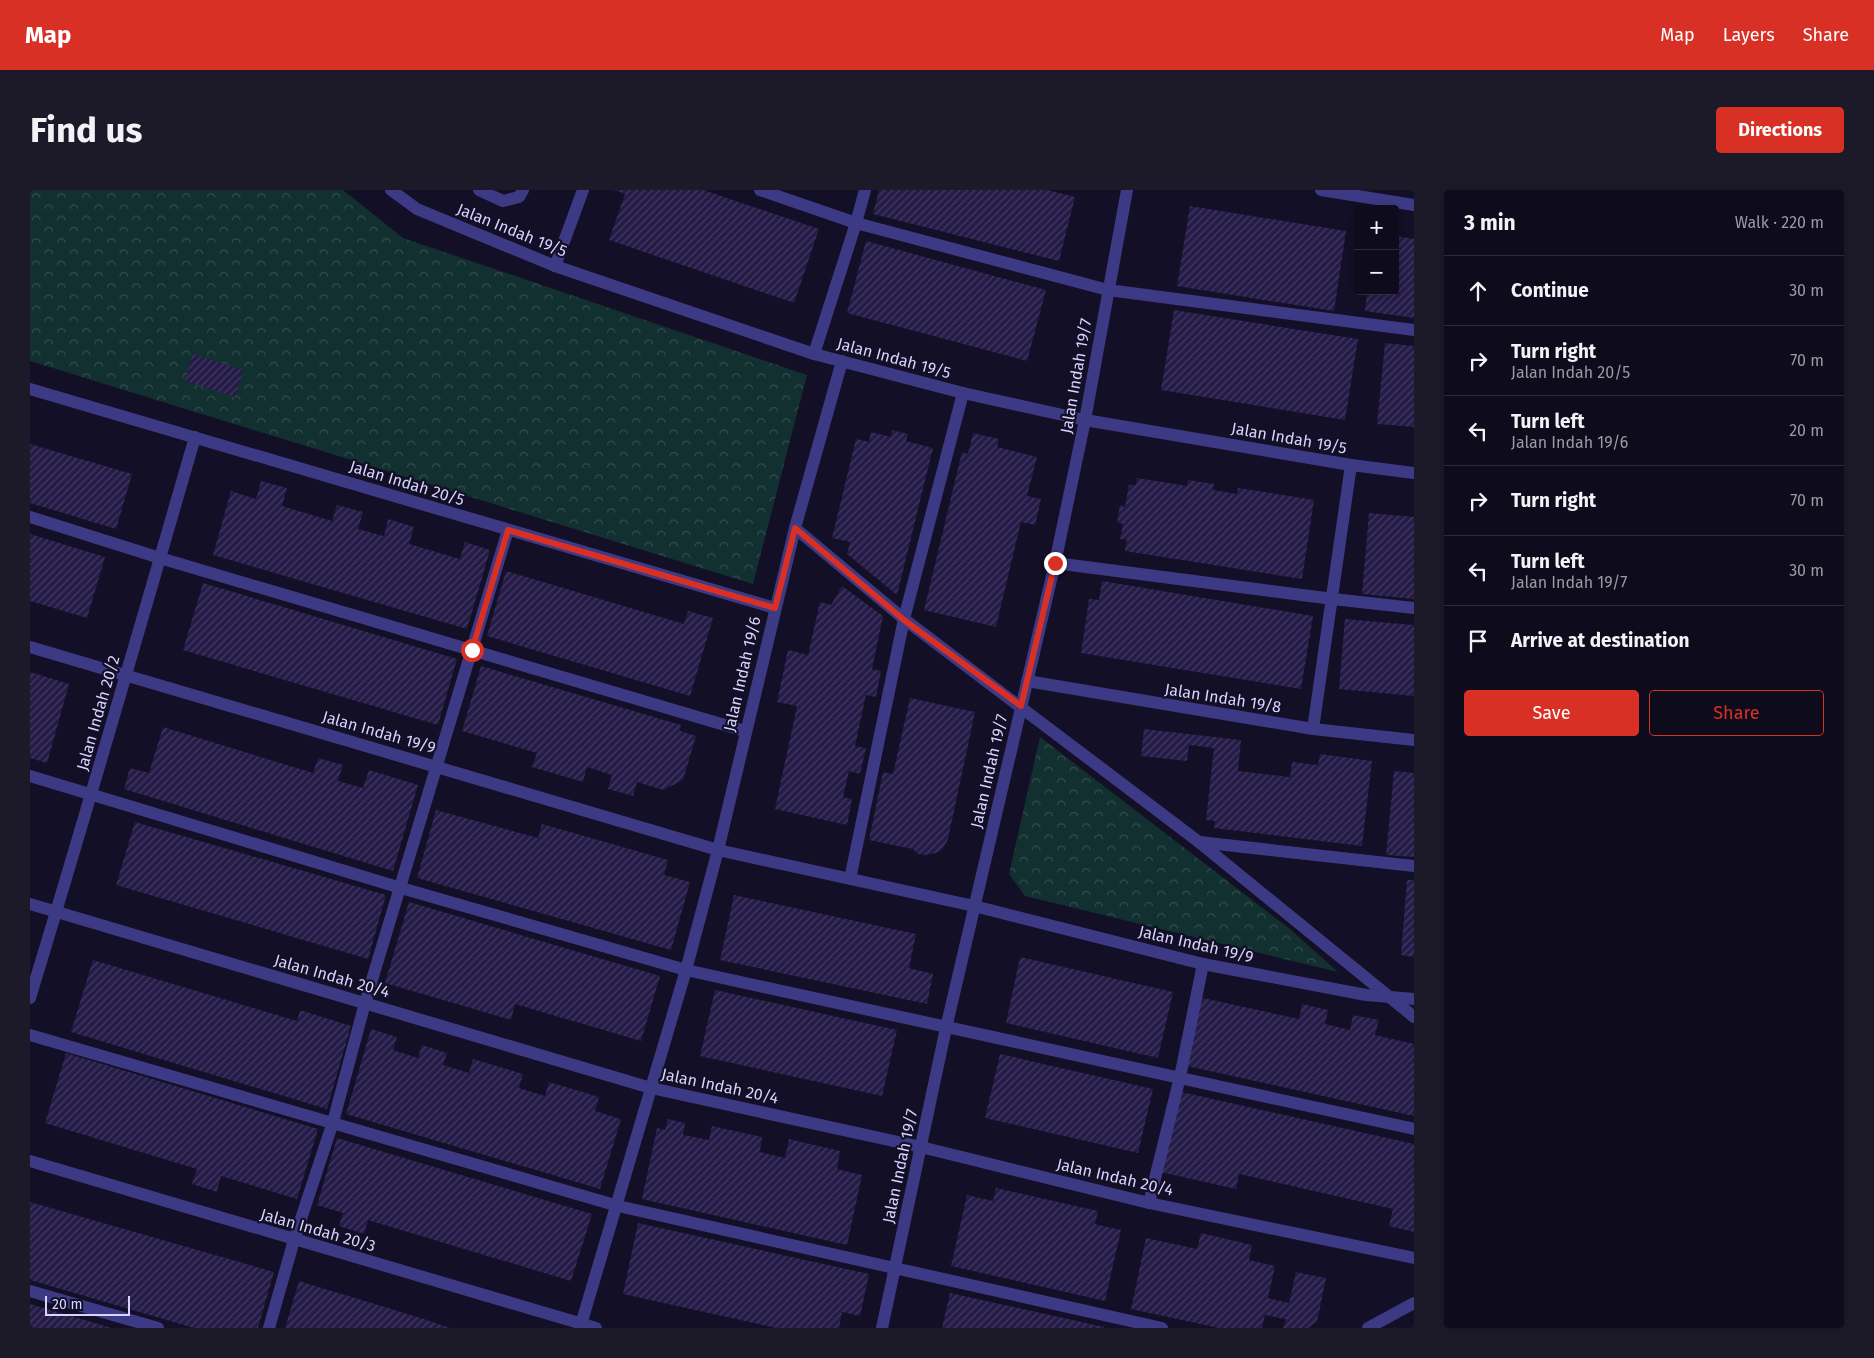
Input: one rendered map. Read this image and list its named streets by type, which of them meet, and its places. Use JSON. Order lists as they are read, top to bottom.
{
  "streets": {
    "street": [
      "Jalan Indah 19/5",
      "Jalan Indah 19/7",
      "Jalan Indah 20/5",
      "Jalan Indah 19/6",
      "Jalan Indah 19/8",
      "Jalan Indah 20/2",
      "Jalan Indah 19/9",
      "Jalan Indah 20/4",
      "Jalan Indah 20/3"
    ]
  },
  "crossings": [
    ["Jalan Indah 19/5", "Jalan Indah 19/7"],
    ["Jalan Indah 19/5", "Jalan Indah 19/6"],
    ["Jalan Indah 19/7", "Jalan Indah 19/8"],
    ["Jalan Indah 19/7", "Jalan Indah 19/9"],
    ["Jalan Indah 19/7", "Jalan Indah 20/4"],
    ["Jalan Indah 20/5", "Jalan Indah 19/6"],
    ["Jalan Indah 20/5", "Jalan Indah 20/2"],
    ["Jalan Indah 19/6", "Jalan Indah 19/9"],
    ["Jalan Indah 19/6", "Jalan Indah 20/4"],
    ["Jalan Indah 19/6", "Jalan Indah 20/3"],
    ["Jalan Indah 20/2", "Jalan Indah 19/9"],
    ["Jalan Indah 20/2", "Jalan Indah 20/4"]
  ],
  "scale_bar": "20 m",
  "page": {
    "header": "Map",
    "nav": ["Map", "Layers", "Share"],
    "buttons": [
      "Directions",
      ["Save", "Share"]
    ],
    "title": "Find us",
    "heading": ["3 min", "Walk · 220 m"],
    "map_buttons": ["+", "−"],
    "list": [
      ["Continue", "30 m"],
      ["Turn right", "Jalan Indah 20/5", "70 m"],
      ["Turn left", "Jalan Indah 19/6", "20 m"],
      ["Turn right", "70 m"],
      ["Turn left", "Jalan Indah 19/7", "30 m"],
      "Arrive at destination"
    ],
    "scale": "20 m"
  }
}
